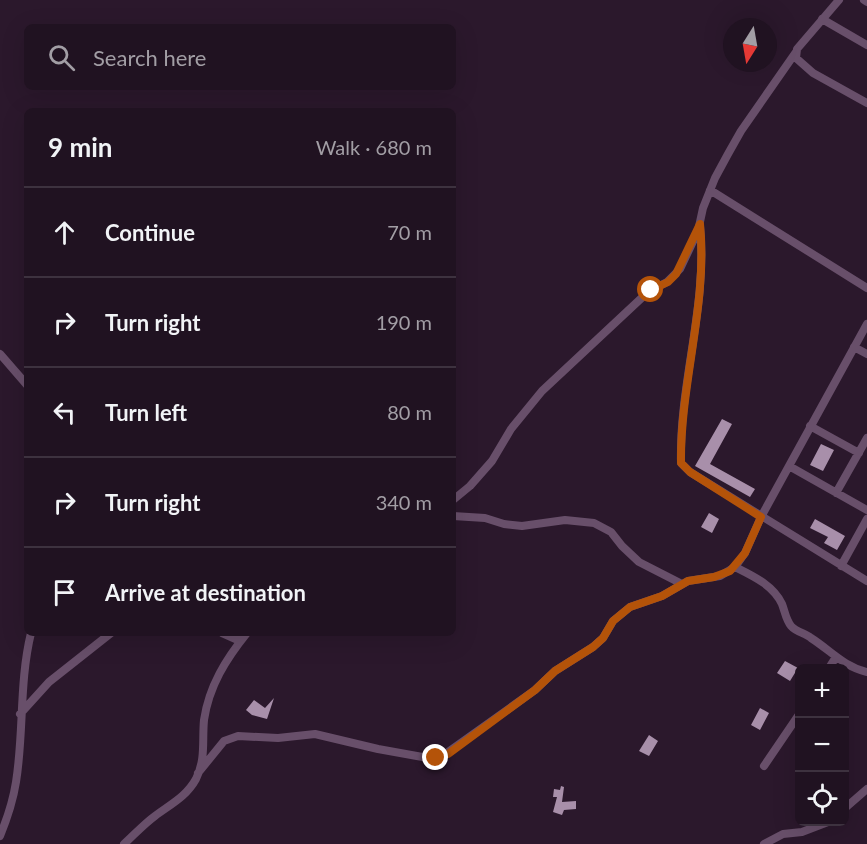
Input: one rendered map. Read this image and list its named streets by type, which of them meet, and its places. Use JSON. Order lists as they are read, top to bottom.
{
  "north": "bottom",
  "page": {
    "search": "Search here",
    "heading": ["9 min", "Walk · 680 m"],
    "list": [
      ["Continue", "70 m"],
      ["Turn right", "190 m"],
      ["Turn left", "80 m"],
      ["Turn right", "340 m"],
      "Arrive at destination"
    ],
    "map_buttons": ["+", "−"]
  }
}
